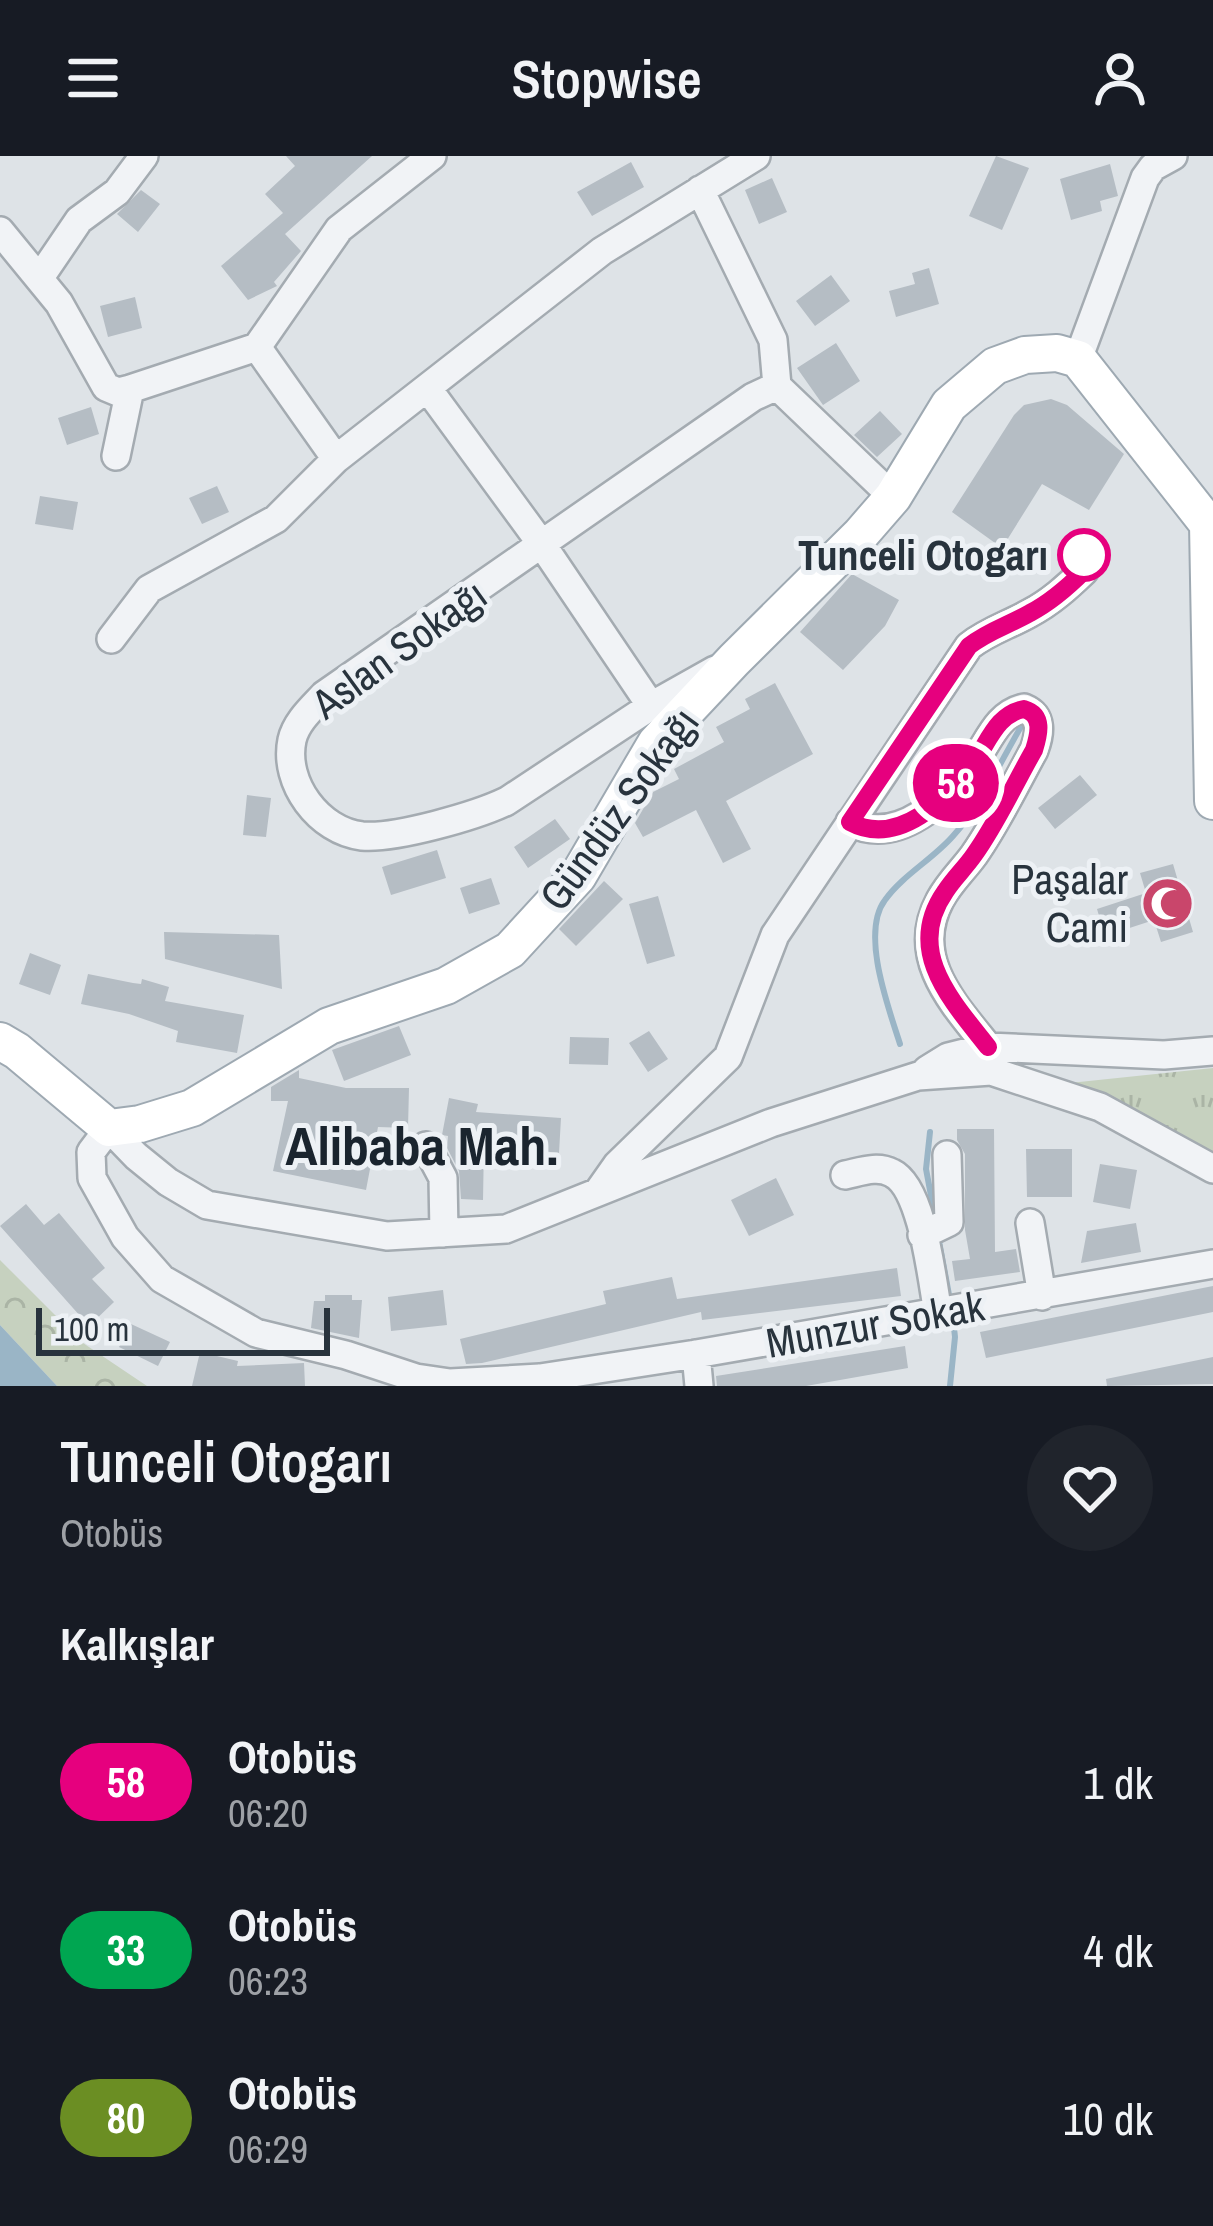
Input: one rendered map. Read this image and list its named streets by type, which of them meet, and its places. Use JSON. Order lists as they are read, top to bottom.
{
  "streets": {
    "main road": ["Gündüz Sokağı"],
    "street": ["Aslan Sokağı", "Munzur Sokak"]
  },
  "crossings": [
    ["Aslan Sokağı", "Gündüz Sokağı"],
    ["Gündüz Sokağı", "Munzur Sokak"]
  ],
  "districts": ["Alibaba Mah."],
  "places": {
    "other": ["Tunceli Otogarı"],
    "mosque": ["Paşalar Cami"]
  },
  "lines": ["bus line 58"],
  "scale_bar": "100 m",
  "page": {
    "header": "Stopwise",
    "on_map": "58",
    "scale": "100 m",
    "heading": [
      ["Tunceli Otogarı", "Otobüs"],
      "Kalkışlar"
    ],
    "list": [
      {
        "mark": "58",
        "name": "Otobüs",
        "note": "06:20",
        "value": "1 dk"
      },
      {
        "mark": "33",
        "name": "Otobüs",
        "note": "06:23",
        "value": "4 dk"
      },
      {
        "mark": "80",
        "name": "Otobüs",
        "note": "06:29",
        "value": "10 dk"
      }
    ]
  }
}
